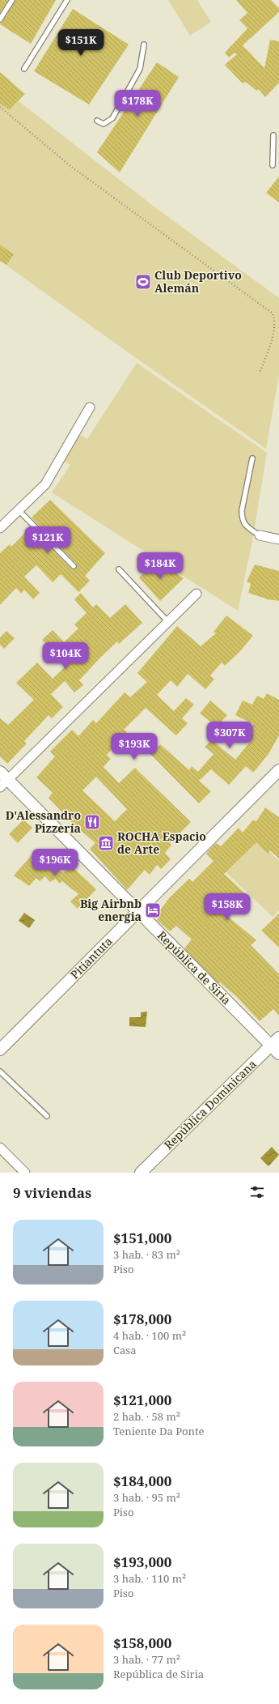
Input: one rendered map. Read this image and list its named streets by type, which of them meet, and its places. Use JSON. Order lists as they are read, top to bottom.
{
  "streets": {
    "street": ["Pitiantuta", "República de Siria", "República Dominicana"]
  },
  "crossings": [
    ["Pitiantuta", "República de Siria"],
    ["República de Siria", "República Dominicana"]
  ],
  "places": {
    "sports": ["Club Deportivo Alemán"],
    "restaurant": ["D'Alessandro Pizzería"],
    "museum": ["ROCHA Espacio de Arte"],
    "hotel": ["Big Airbnb energia"]
  },
  "page": {
    "price": [
      "$151K",
      "$178K",
      "$121K",
      "$184K",
      "$104K",
      "$307K",
      "$193K",
      "$196K",
      "$158K"
    ],
    "heading": "9 viviendas",
    "list": [
      {
        "name": "$151,000",
        "note": "3 hab. · 83 m² · Piso"
      },
      {
        "name": "$178,000",
        "note": "4 hab. · 100 m² · Casa"
      },
      {
        "name": "$121,000",
        "note": "2 hab. · 58 m² · Teniente Da Ponte"
      },
      {
        "name": "$184,000",
        "note": "3 hab. · 95 m² · Piso"
      },
      {
        "name": "$193,000",
        "note": "3 hab. · 110 m² · Piso"
      },
      {
        "name": "$158,000",
        "note": "3 hab. · 77 m² · República de Siria"
      }
    ]
  }
}
